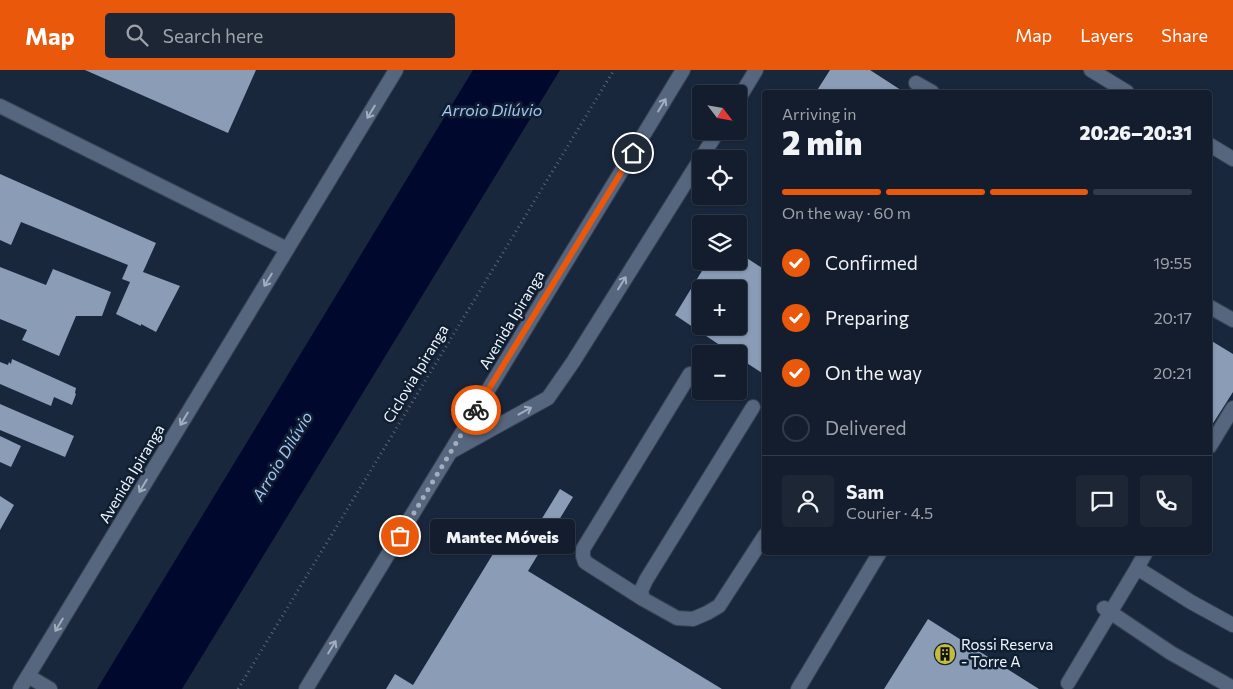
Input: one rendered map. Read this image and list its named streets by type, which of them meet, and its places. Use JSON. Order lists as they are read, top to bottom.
{
  "streets": {
    "main road": ["Avenida Ipiranga"],
    "path": ["Ciclovia Ipiranga"]
  },
  "water": ["Arroio Dilúvio"],
  "places": {
    "other": ["Mantec Móveis"],
    "building": ["Rossi Reserva - Torre A"]
  },
  "north": "bottom right",
  "page": {
    "header": "Map",
    "search": "Search here",
    "nav": ["Map", "Layers", "Share"],
    "map_buttons": ["+", "−"],
    "heading": ["2 min", "Arriving in", "20:26–20:31"],
    "panel": ["Sam", "Courier · 4.5"],
    "bar": "On the way · 60 m",
    "list": [
      ["Confirmed", "19:55"],
      ["Preparing", "20:17"],
      ["On the way", "20:21"],
      "Delivered"
    ],
    "bubble": "Mantec Móveis"
  }
}
